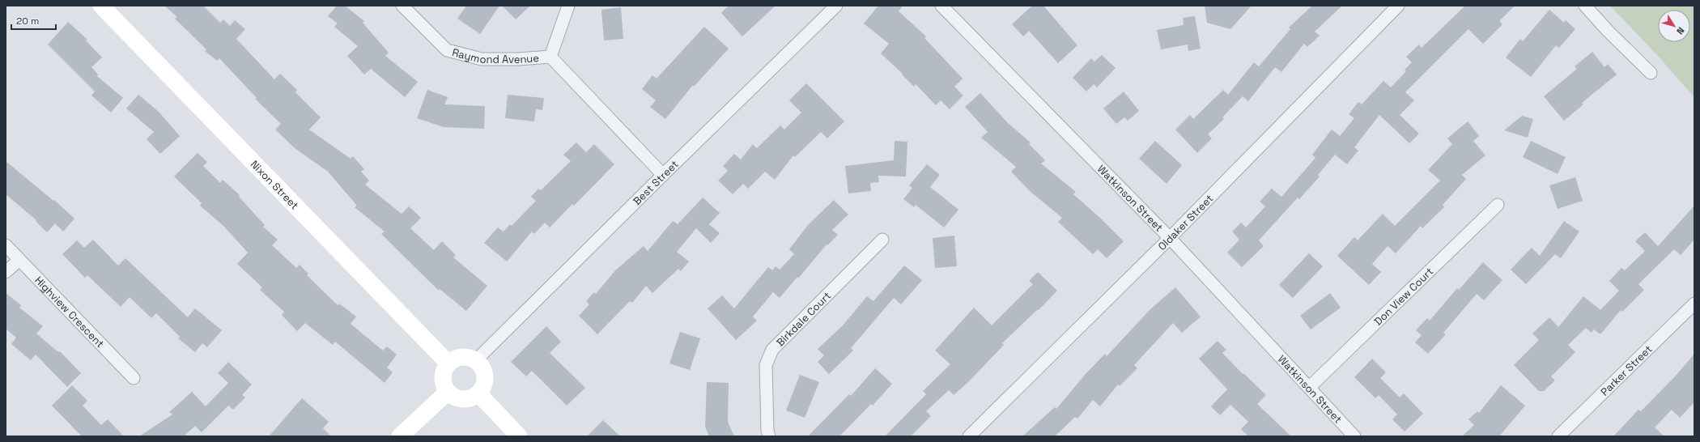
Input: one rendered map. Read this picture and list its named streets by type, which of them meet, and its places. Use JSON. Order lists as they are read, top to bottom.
{
  "streets": {
    "street": [
      "Raymond Avenue",
      "Best Street",
      "Nixon Street",
      "Watkinson Street",
      "Oldaker Street",
      "Don View Court",
      "Highview Crescent",
      "Birkdale Court",
      "Parker Street"
    ]
  },
  "crossings": [
    ["Raymond Avenue", "Best Street"],
    ["Best Street", "Nixon Street"],
    ["Watkinson Street", "Oldaker Street"],
    ["Watkinson Street", "Don View Court"]
  ],
  "scale_bar": "20 m",
  "north": "bottom right"
}
